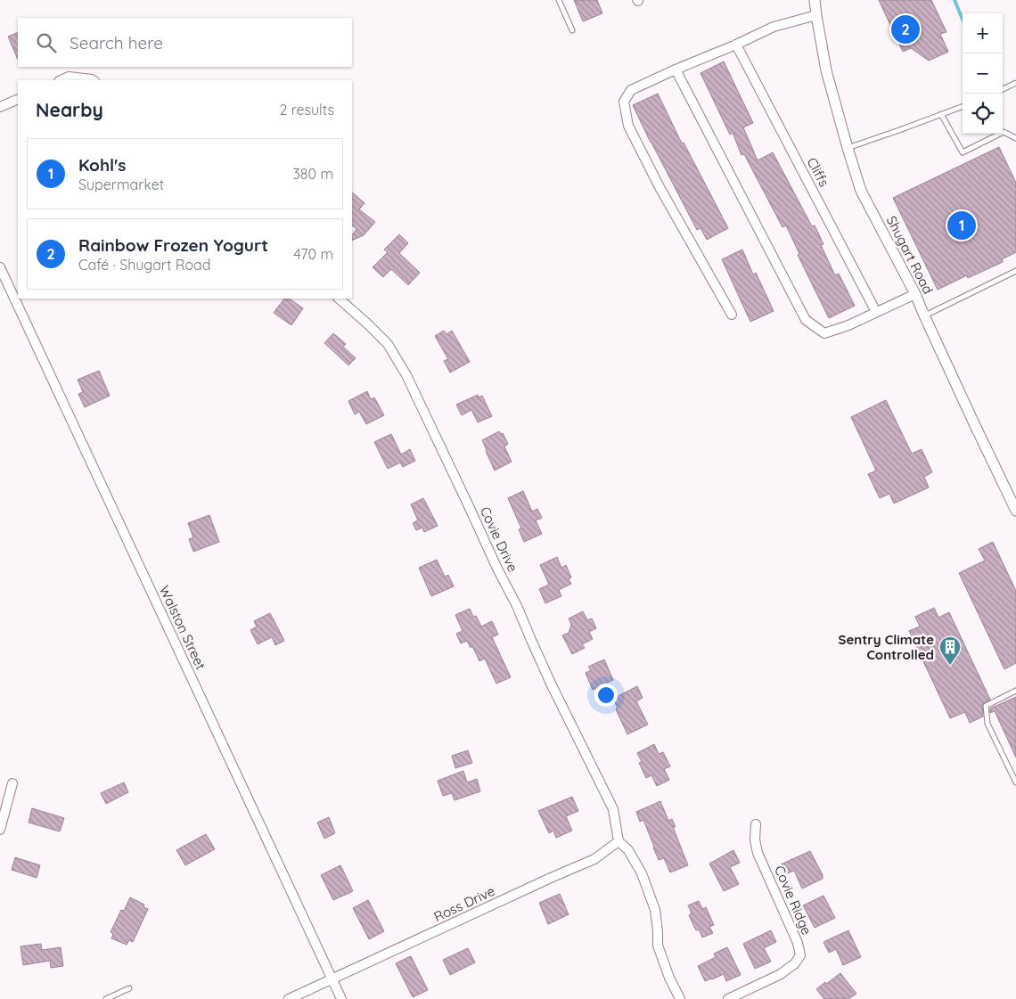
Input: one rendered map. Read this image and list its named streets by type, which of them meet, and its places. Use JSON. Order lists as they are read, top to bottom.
{
  "streets": {
    "street": [
      "Cliffs",
      "Shugart Road",
      "Covie Drive",
      "Walston Street",
      "Covie Ridge",
      "Ross Drive"
    ]
  },
  "crossings": [
    ["Covie Drive", "Ross Drive"],
    ["Walston Street", "Ross Drive"]
  ],
  "places": {
    "building": ["Sentry Climate Controlled"]
  },
  "page": {
    "map_buttons": ["+", "−"],
    "pins": ["2", "1"],
    "search": "Search here",
    "heading": ["Nearby", "2 results"],
    "list": [
      {
        "mark": "1",
        "name": "Kohl's",
        "note": "Supermarket",
        "value": "380 m"
      },
      {
        "mark": "2",
        "name": "Rainbow Frozen Yogurt",
        "note": "Café · Shugart Road",
        "value": "470 m"
      }
    ]
  }
}
